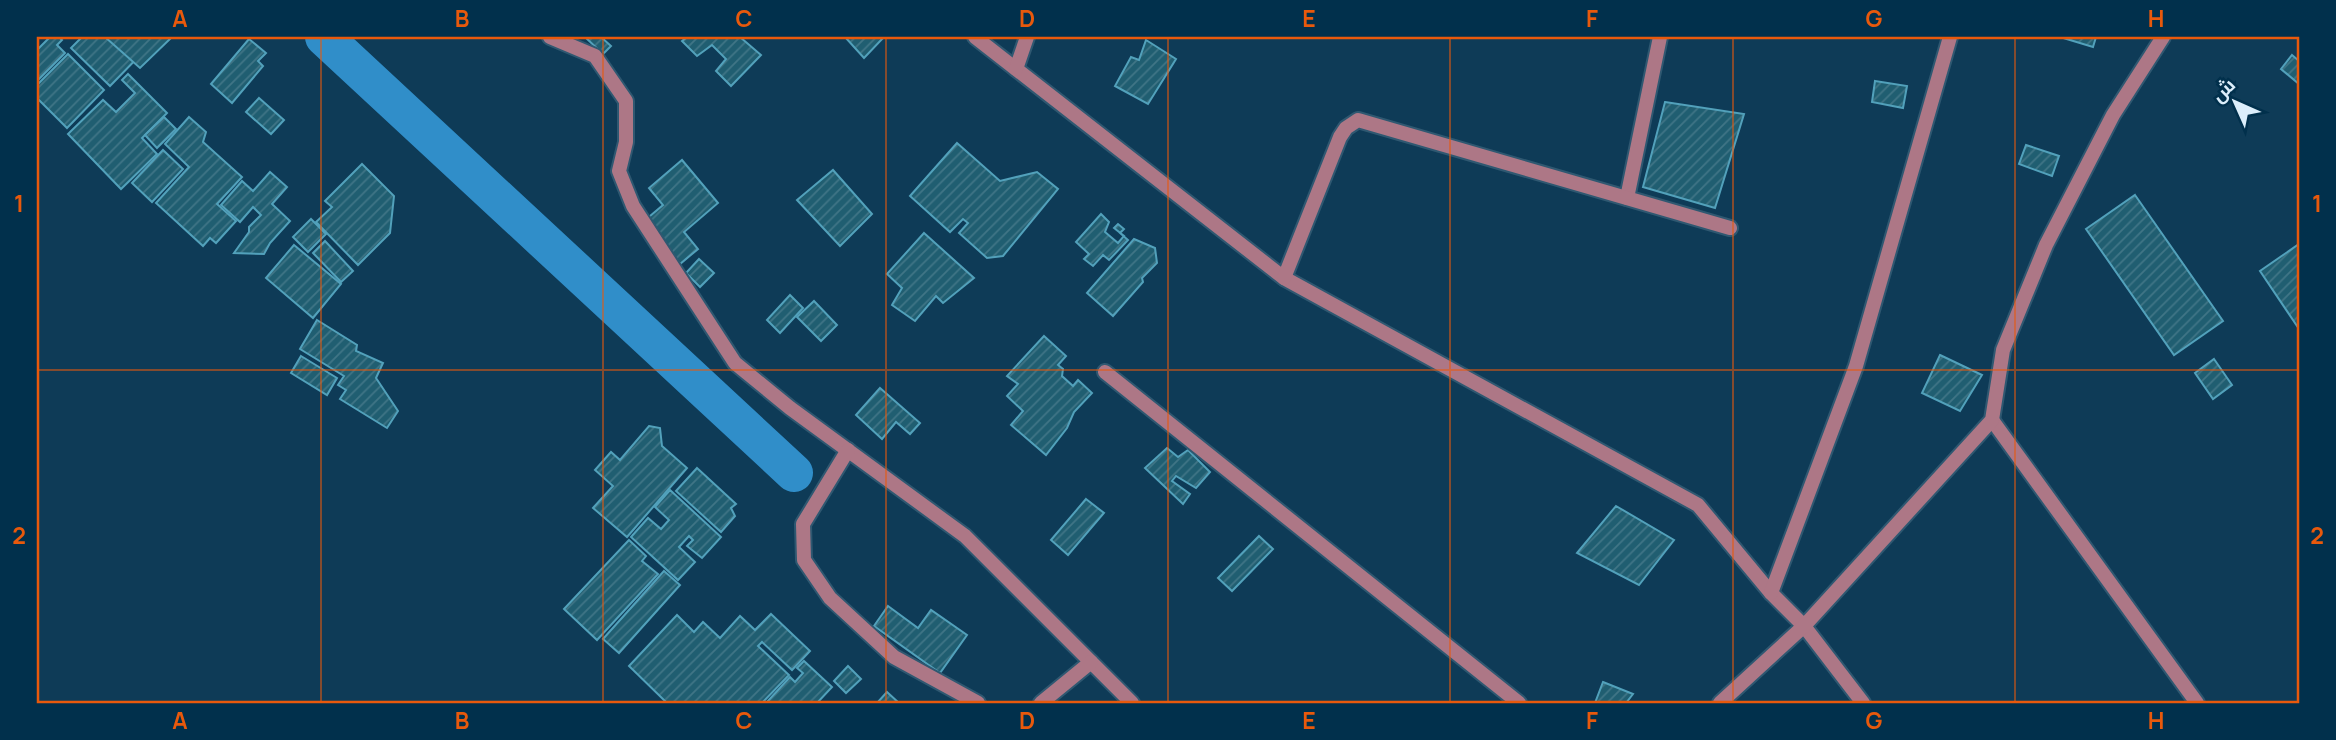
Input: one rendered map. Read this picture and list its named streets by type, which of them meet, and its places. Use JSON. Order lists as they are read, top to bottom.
{
  "north": "top left",
  "grid": {
    "columns": [
      "A",
      "B",
      "C",
      "D",
      "E",
      "F",
      "G",
      "H"
    ],
    "rows": ["1", "2"]
  }
}
